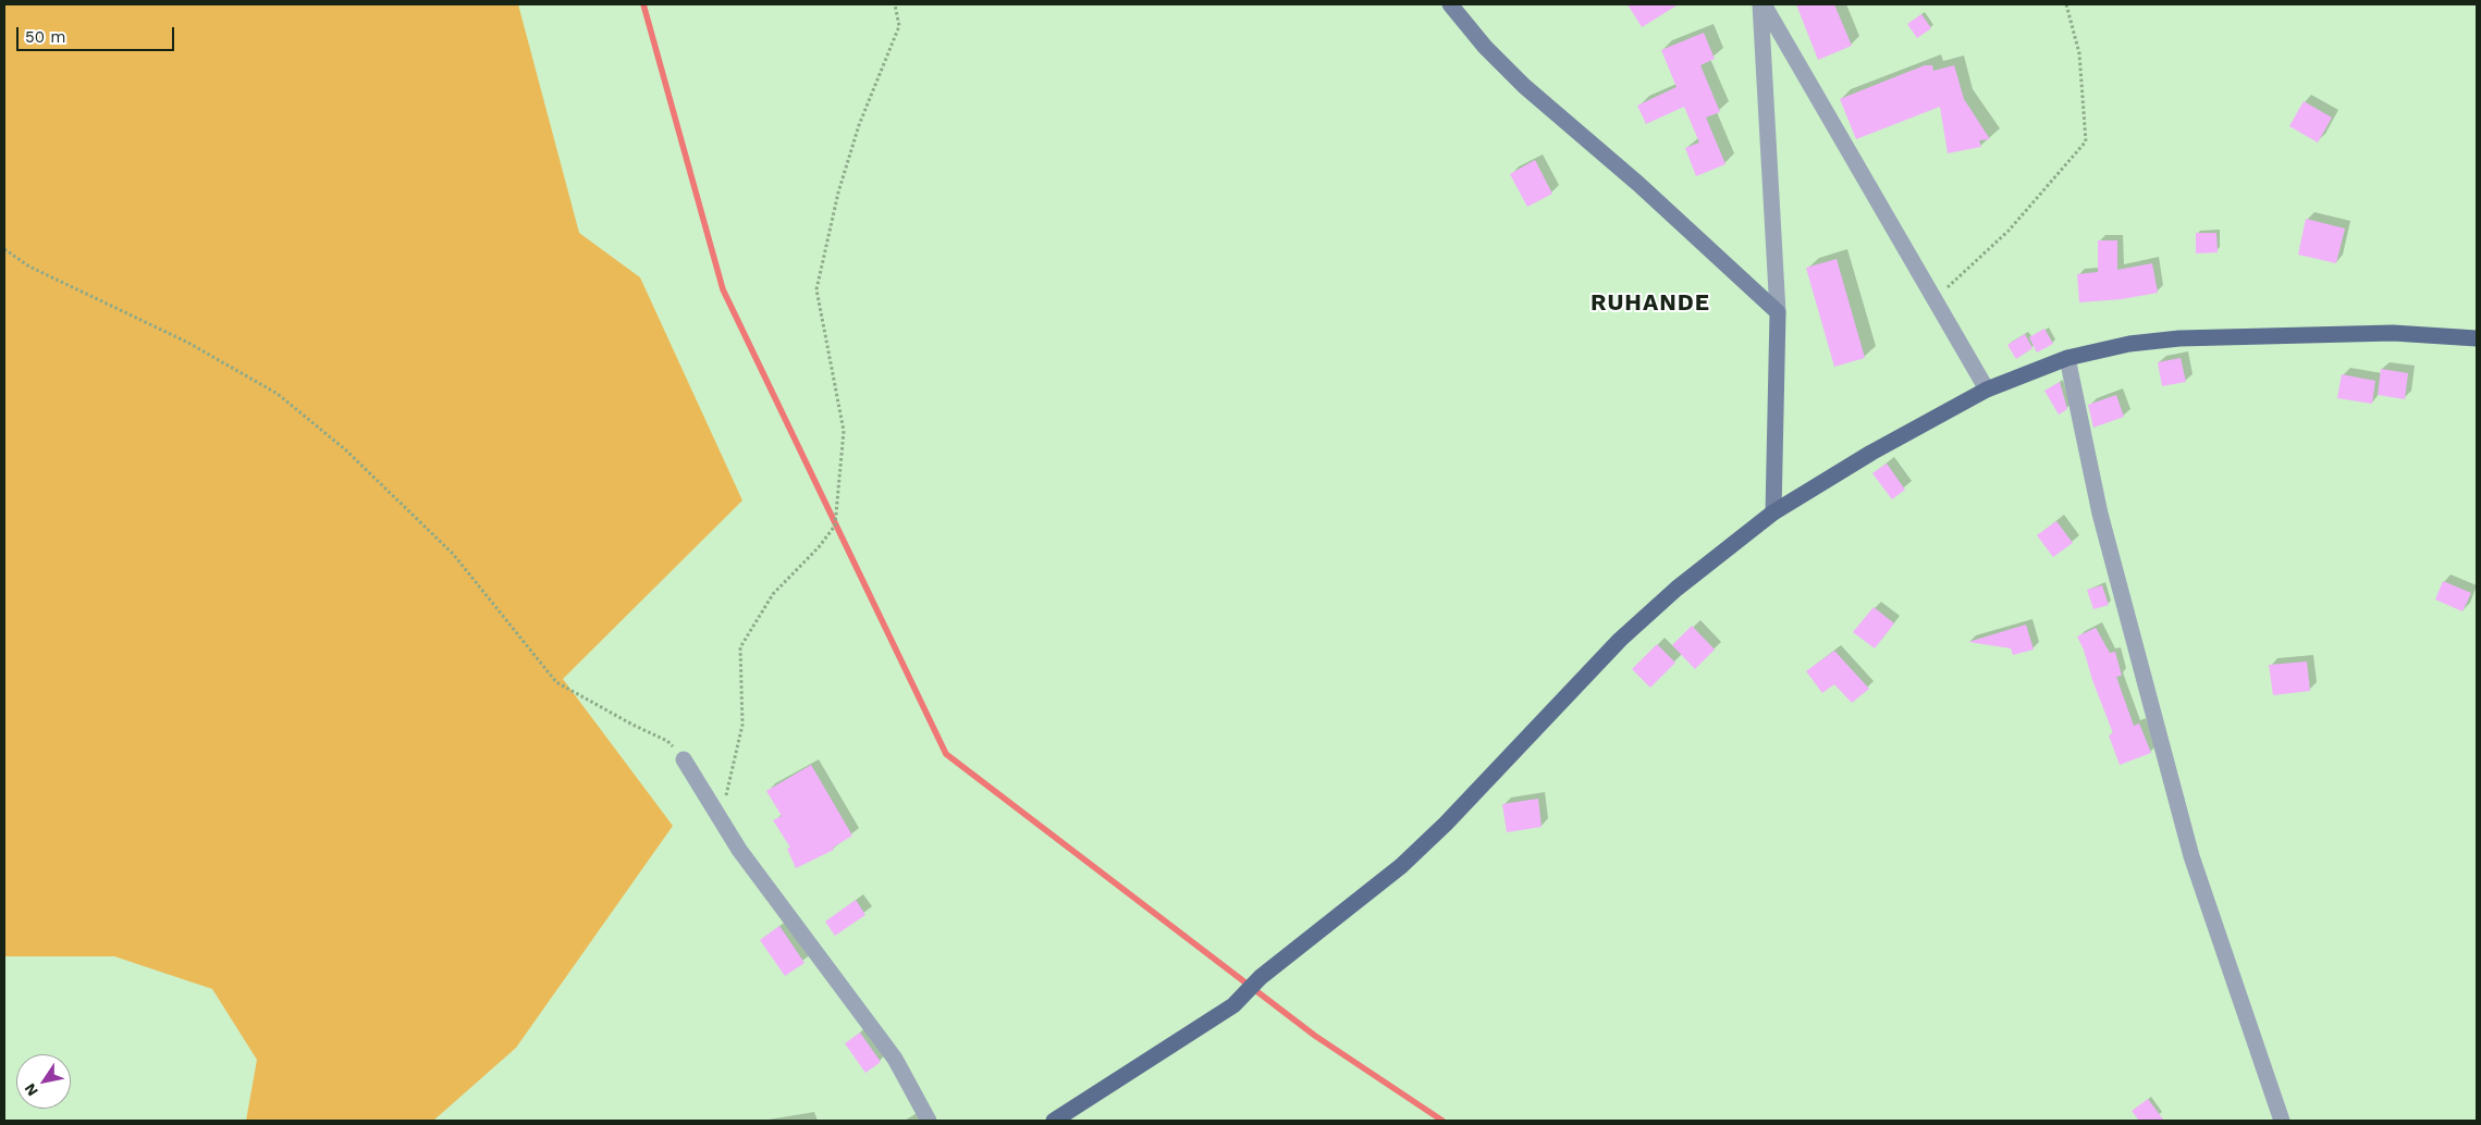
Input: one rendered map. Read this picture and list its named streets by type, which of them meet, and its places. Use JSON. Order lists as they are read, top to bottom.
{
  "districts": ["RUHANDE"],
  "scale_bar": "50 m",
  "north": "bottom left"
}
